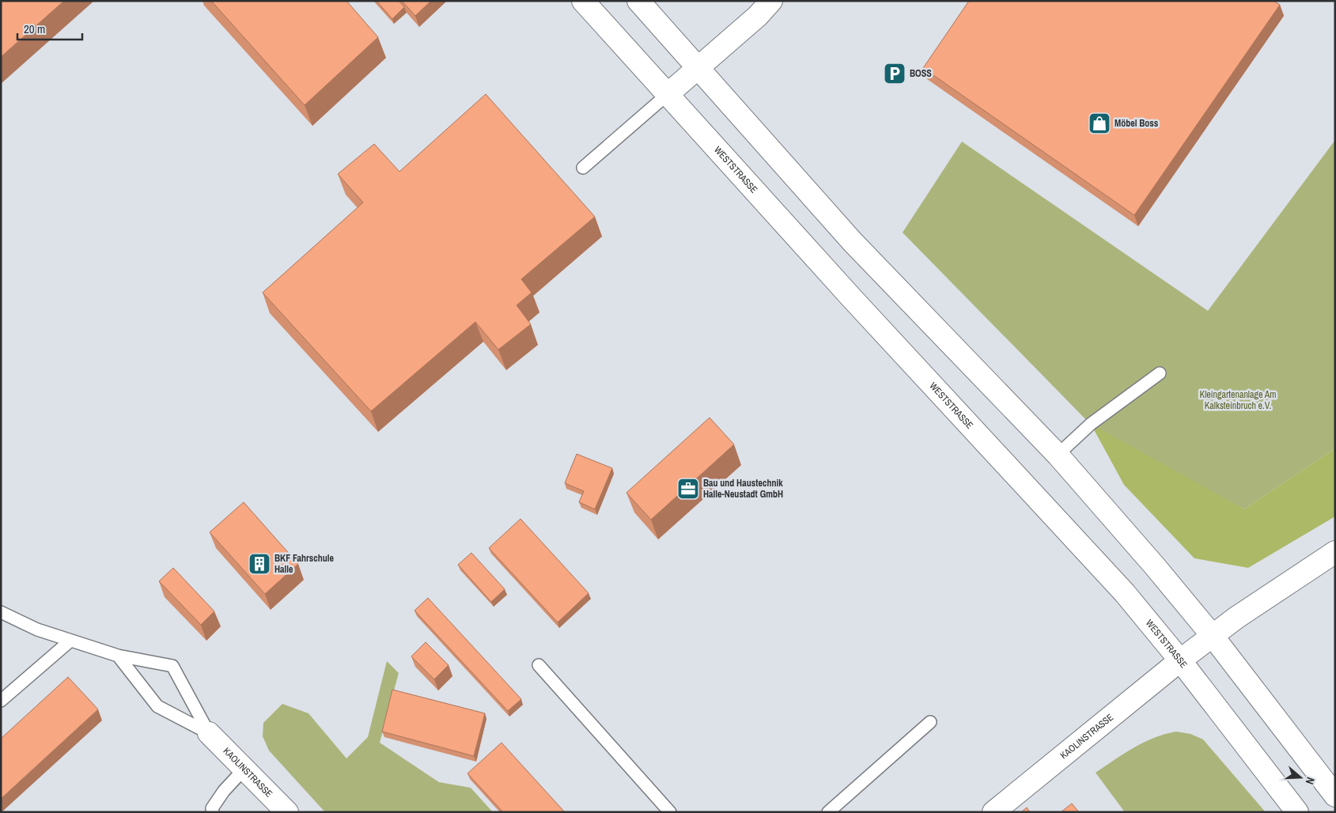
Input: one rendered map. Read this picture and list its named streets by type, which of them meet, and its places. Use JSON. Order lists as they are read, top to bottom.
{
  "streets": {
    "main road": ["WESTSTRASSE", "KAOLINSTRASSE"]
  },
  "crossings": [
    ["WESTSTRASSE", "KAOLINSTRASSE"]
  ],
  "parks": ["Kleingartenanlage Am Kalksteinbruch e.V."],
  "places": {
    "parking": ["BOSS"],
    "shop": ["Möbel Boss"],
    "office": ["Bau und Haustechnik Halle-Neustadt GmbH"],
    "building": ["BKF Fahrschule Halle"]
  },
  "scale_bar": "20 m",
  "north": "right"
}
